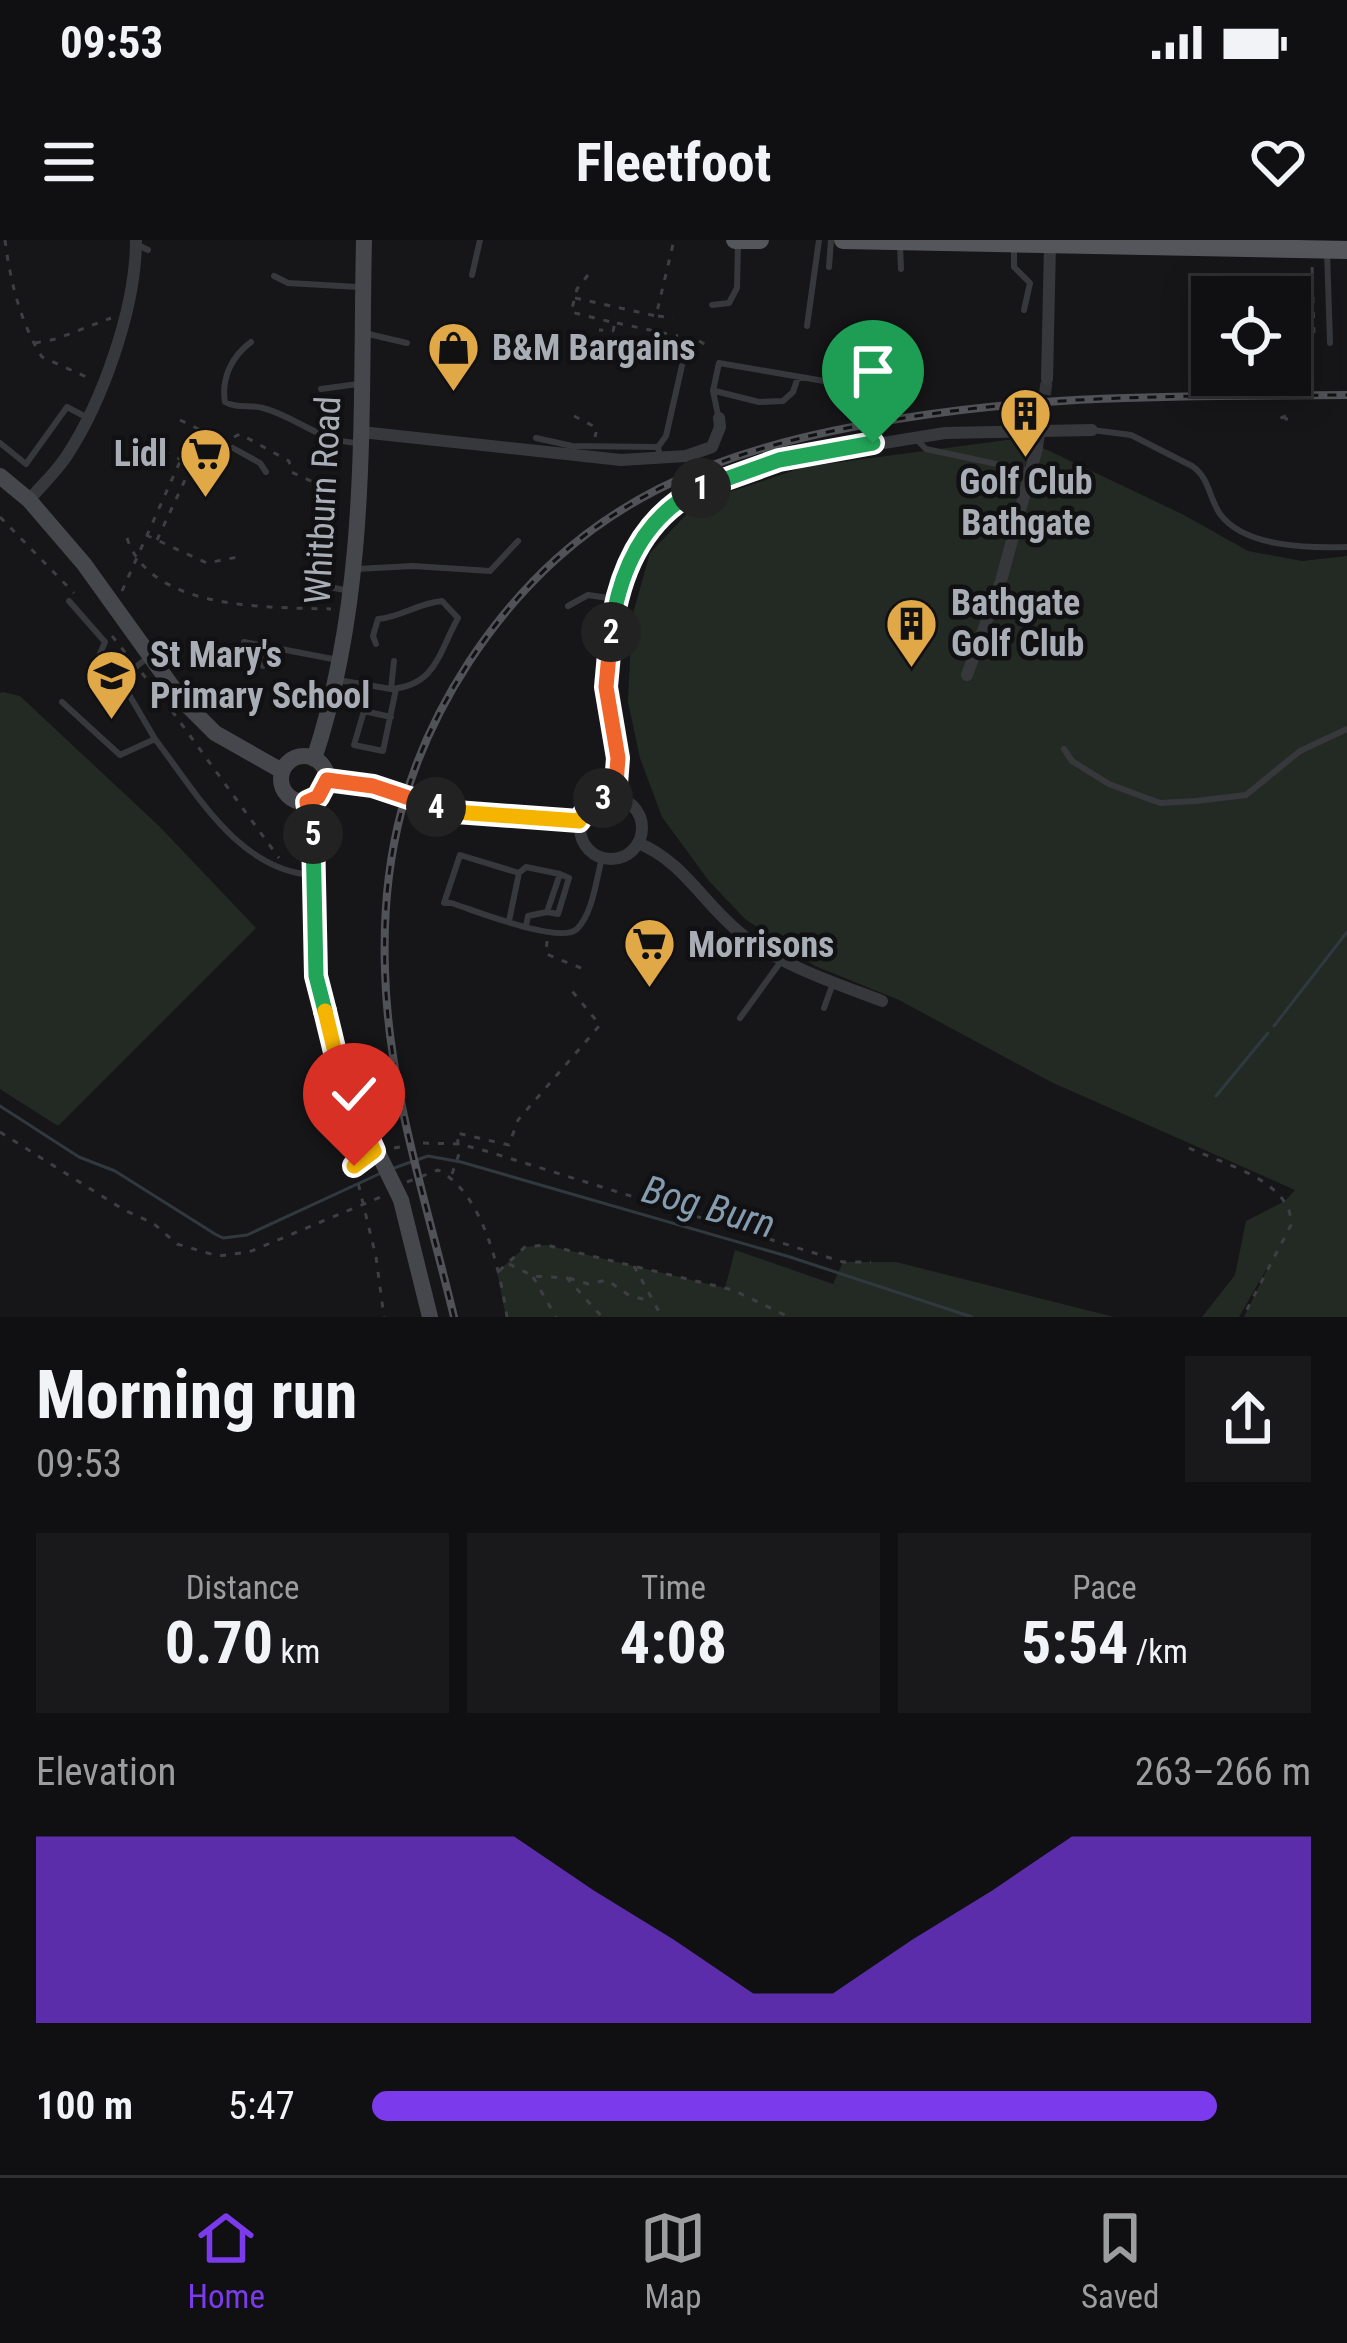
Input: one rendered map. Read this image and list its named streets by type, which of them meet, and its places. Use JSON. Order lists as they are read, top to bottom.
{
  "streets": {
    "main road": ["Whitburn Road"]
  },
  "water": ["Bog Burn"],
  "places": {
    "shop": ["B&M Bargains"],
    "building": ["Golf Club Bathgate", "Bathgate Golf Club"],
    "supermarket": ["Lidl", "Morrisons"],
    "school or university": ["St Mary's Primary School"]
  },
  "page": {
    "status": "09:53",
    "header": "Fleetfoot",
    "pins": [
      "1",
      "2",
      "3",
      "4",
      "5"
    ],
    "heading": ["Morning run", "09:53"],
    "stats": [
      ["Distance", "0.70 km"],
      ["Time", "4:08"],
      ["Pace", "5:54 /km"]
    ],
    "chart": ["Elevation", "263–266 m"],
    "list": [
      {
        "name": "100 m",
        "note": "5:47"
      }
    ],
    "tabs": ["Home", "Map", "Saved"]
  }
}
